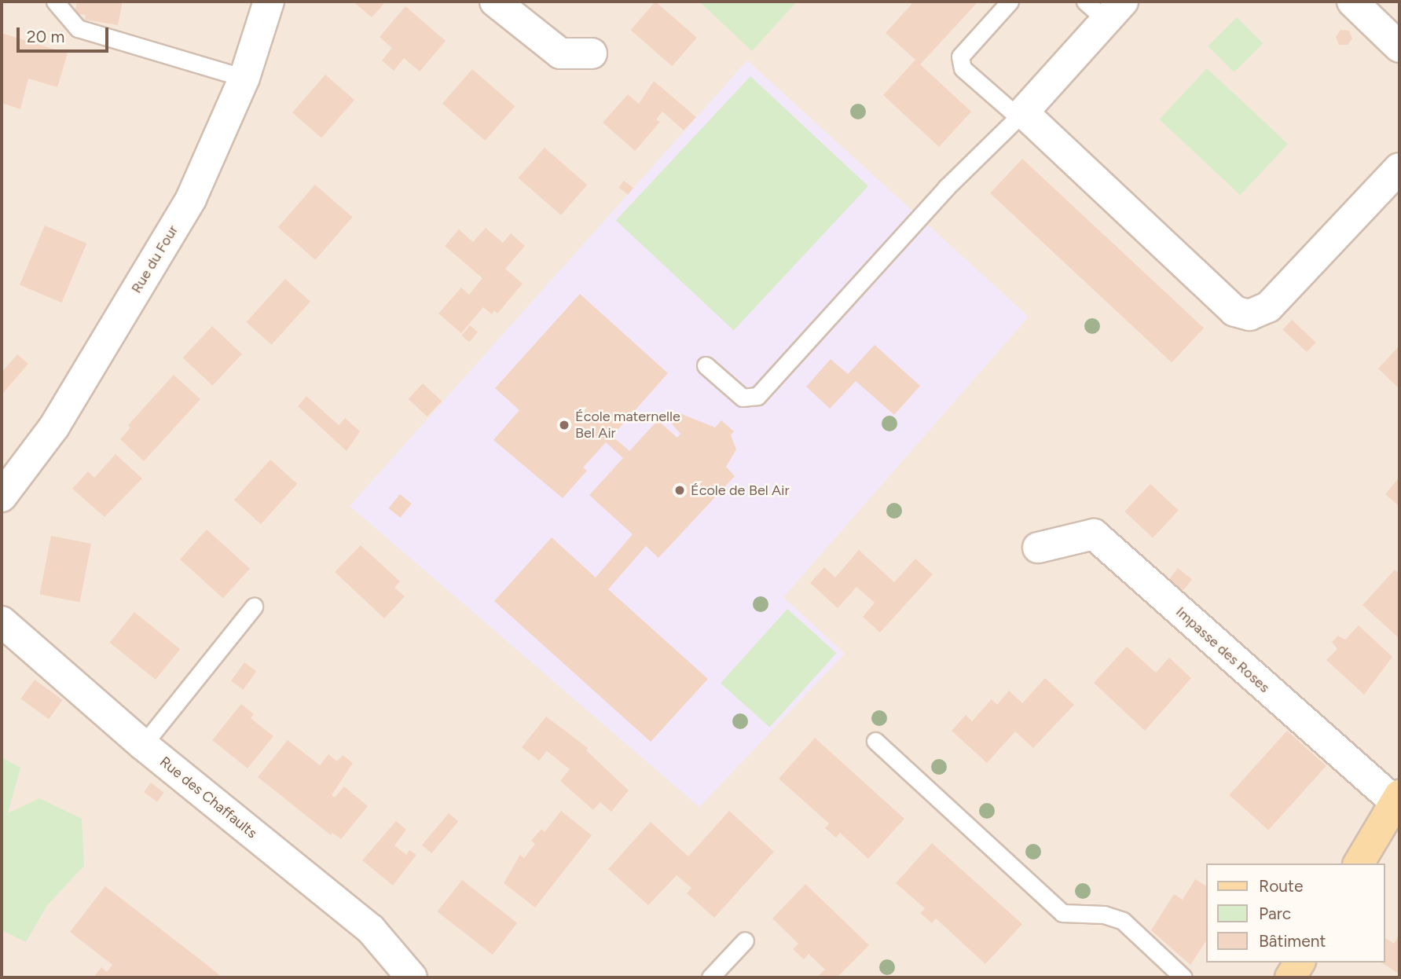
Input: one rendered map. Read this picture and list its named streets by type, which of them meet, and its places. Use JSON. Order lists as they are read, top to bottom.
{
  "streets": {
    "street": ["Rue du Four", "Impasse des Roses", "Rue des Chaffaults"]
  },
  "places": ["École maternelle Bel Air", "École de Bel Air"],
  "legend": ["Route", "Parc", "Bâtiment"],
  "scale_bar": "20 m"
}
